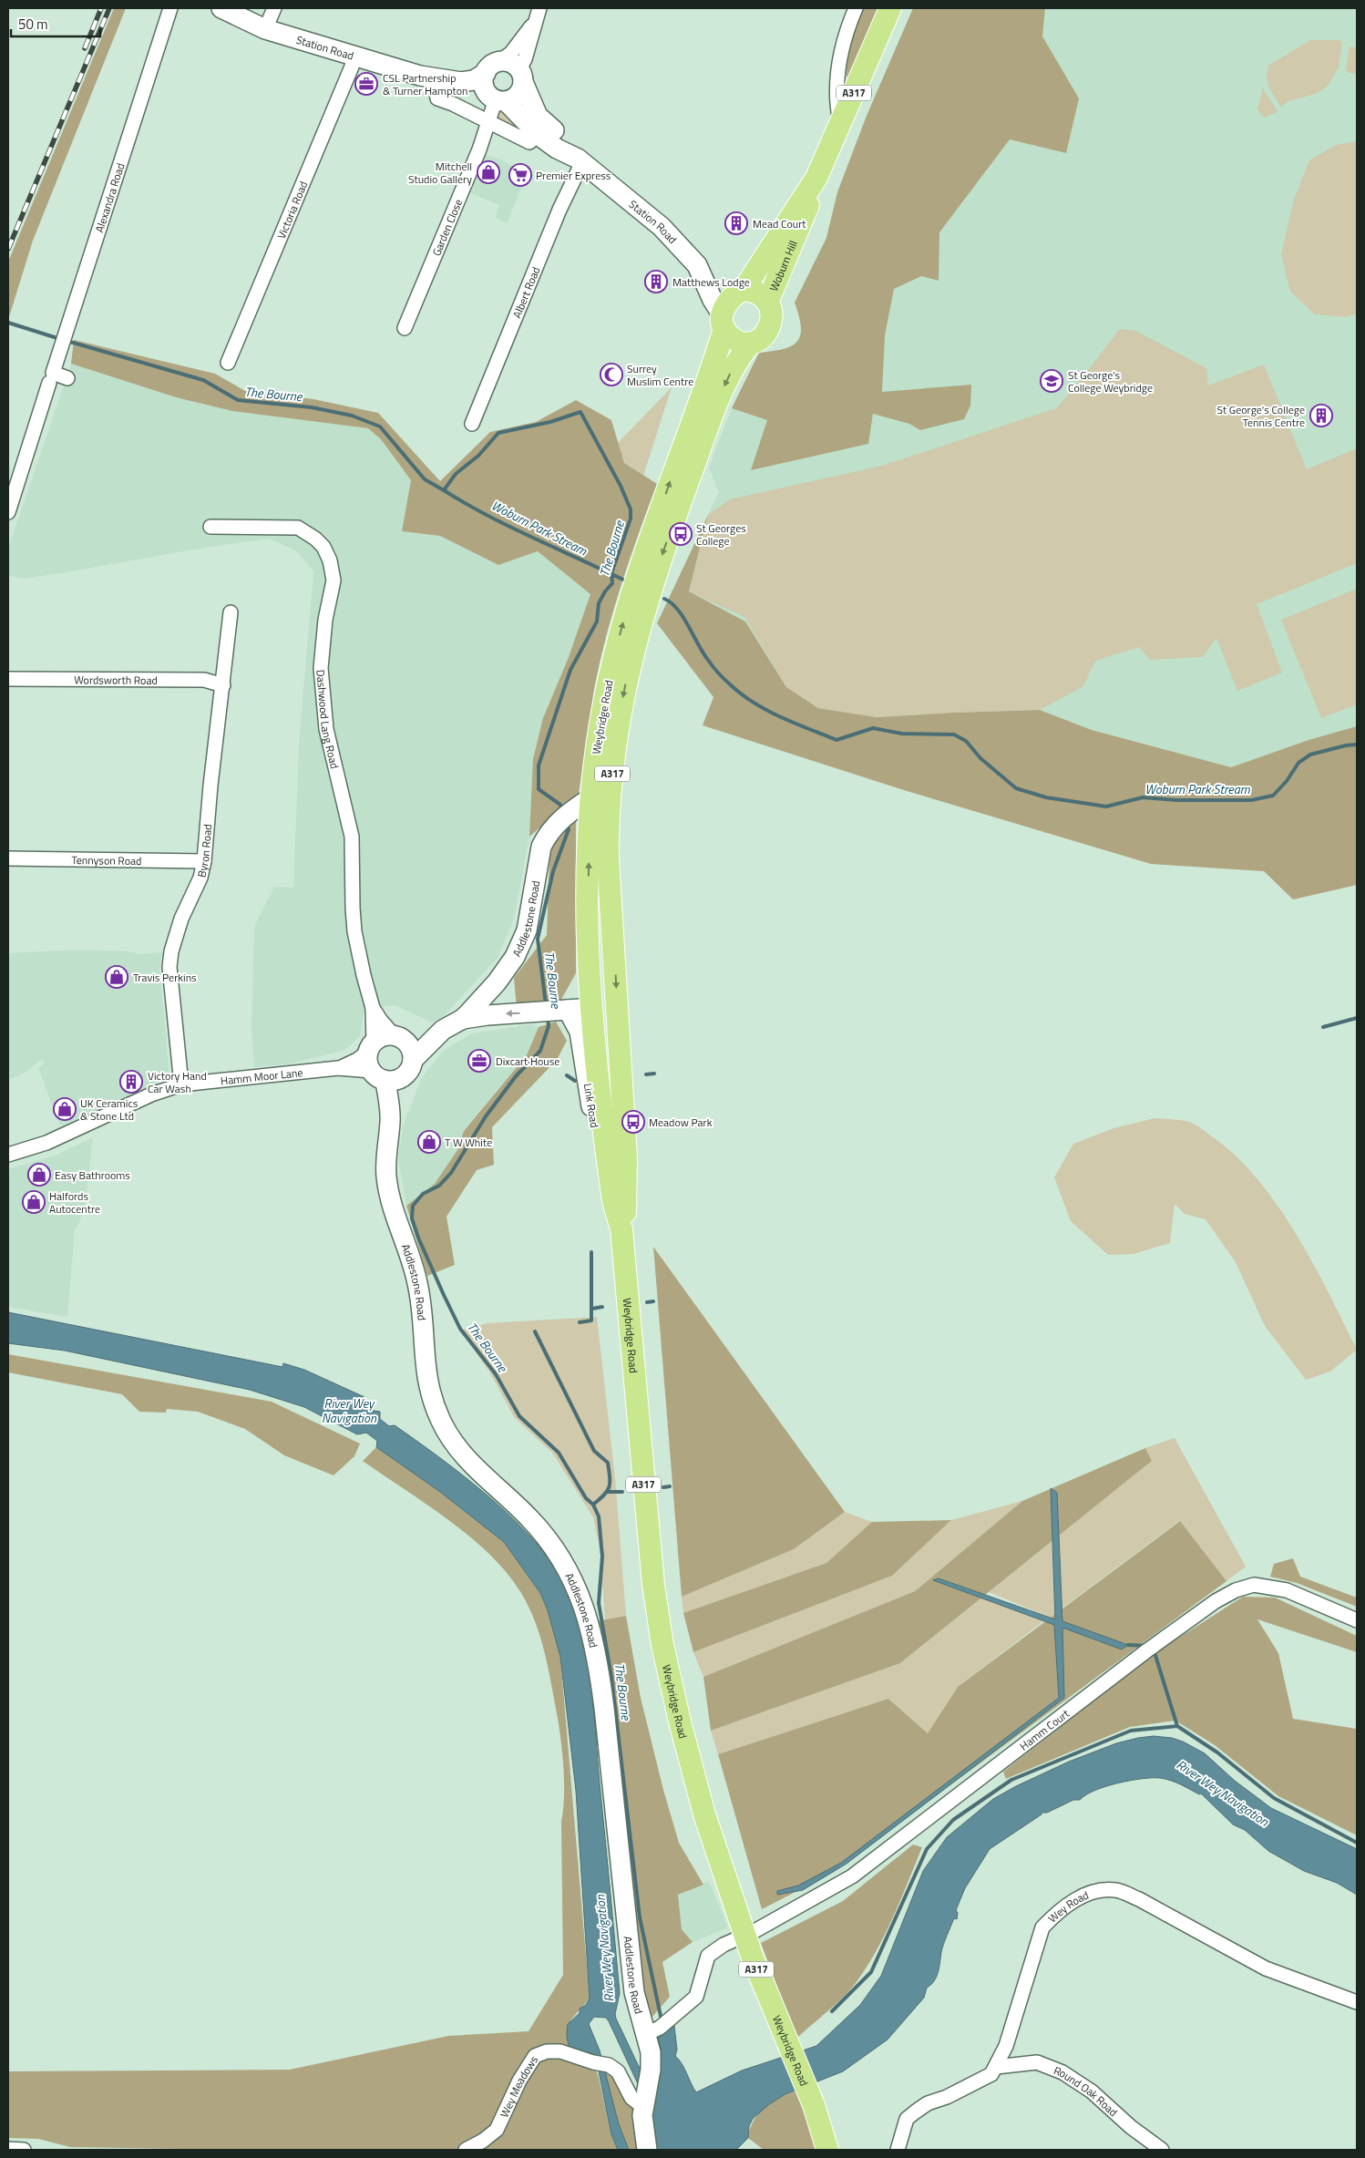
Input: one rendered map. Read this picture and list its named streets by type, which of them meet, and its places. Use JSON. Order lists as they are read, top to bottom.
{
  "streets": {
    "main road": ["A317", "Woburn Hill", "Weybridge Road"],
    "street": [
      "Station Road",
      "Alexandra Road",
      "Victoria Road",
      "Garden Close",
      "Albert Road",
      "Wordsworth Road",
      "Dashwood Lang Road",
      "Byron Road",
      "Tennyson Road",
      "Addlestone Road",
      "Hamm Moor Lane",
      "Link Road",
      "Hamm Court",
      "Wey Road",
      "Wey Meadows",
      "Round Oak Road"
    ]
  },
  "crossings": [
    ["Station Road", "Victoria Road"],
    ["Station Road", "Garden Close"],
    ["Station Road", "Woburn Hill"],
    ["Station Road", "Albert Road"],
    ["Station Road", "Weybridge Road"],
    ["Woburn Hill", "Weybridge Road"],
    ["Wordsworth Road", "Byron Road"],
    ["Weybridge Road", "Addlestone Road"],
    ["Weybridge Road", "Link Road"],
    ["Weybridge Road", "Hamm Court"],
    ["Dashwood Lang Road", "Addlestone Road"],
    ["Dashwood Lang Road", "Hamm Moor Lane"],
    ["Byron Road", "Tennyson Road"],
    ["Byron Road", "Hamm Moor Lane"],
    ["Addlestone Road", "Hamm Moor Lane"],
    ["Addlestone Road", "Hamm Court"],
    ["Addlestone Road", "Wey Meadows"],
    ["Wey Road", "Round Oak Road"]
  ],
  "water": ["The Bourne", "Woburn Park Stream", "River Wey Navigation"],
  "places": {
    "office": ["CSL Partnership & Turner Hampton", "Dixcart House"],
    "shop": [
      "Mitchell Studio Gallery",
      "Travis Perkins",
      "UK Ceramics & Stone Ltd",
      "T W White",
      "Easy Bathrooms",
      "Halfords Autocentre"
    ],
    "supermarket": ["Premier Express"],
    "building": [
      "Mead Court",
      "Matthews Lodge",
      "St George's College Tennis Centre",
      "Victory Hand Car Wash"
    ],
    "mosque": ["Surrey Muslim Centre"],
    "school or university": ["St George's College Weybridge"],
    "bus stop": ["St Georges College", "Meadow Park"]
  },
  "scale_bar": "50 m"
}
